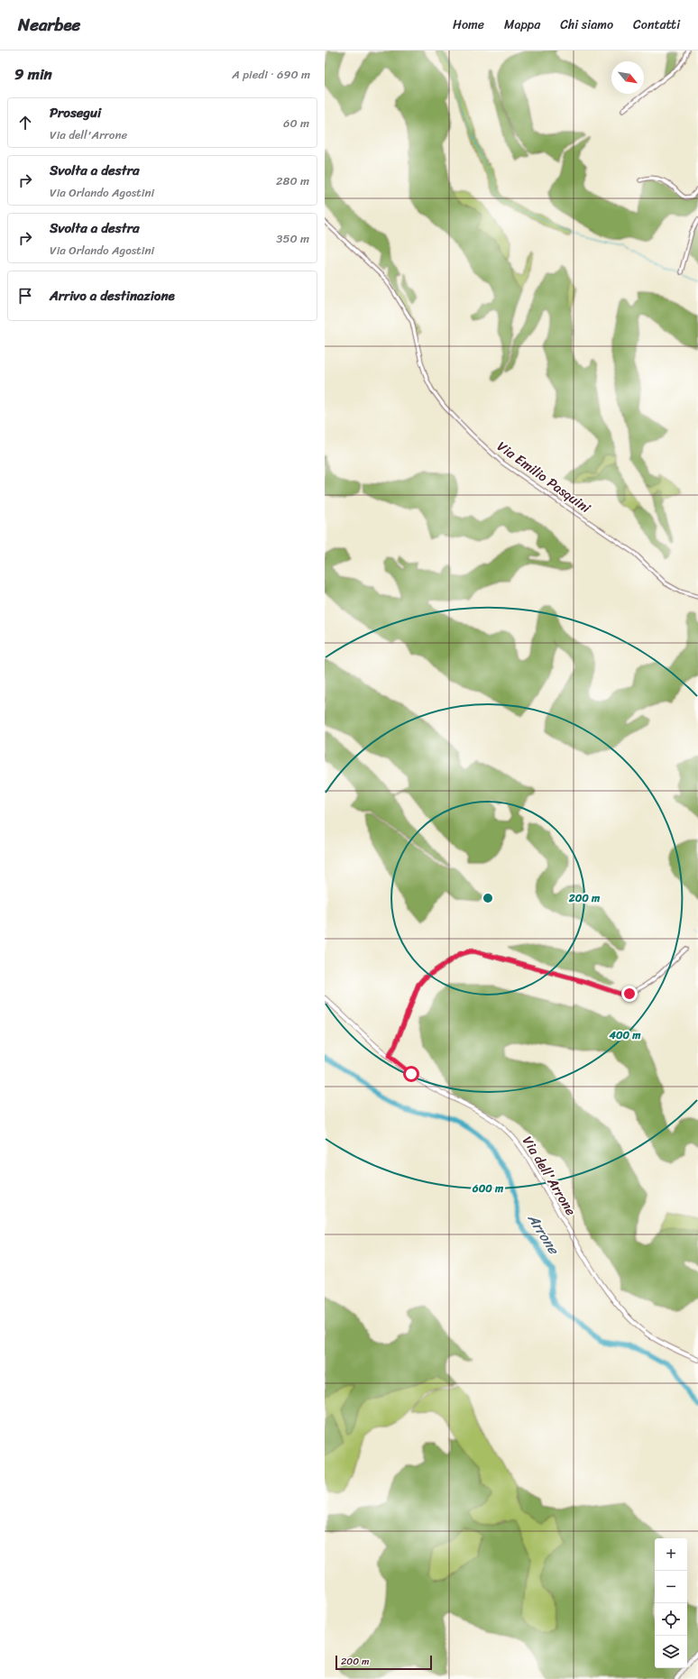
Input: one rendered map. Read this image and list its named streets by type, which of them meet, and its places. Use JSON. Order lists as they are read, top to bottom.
{
  "streets": {
    "street": ["Via Emilio Pasquini", "Via dell'Arrone"]
  },
  "water": ["Arrone"],
  "scale_bar": "200 m",
  "north": "bottom right",
  "page": {
    "header": "Nearbee",
    "nav": [
      "Home",
      "Mappa",
      "Chi siamo",
      "Contatti"
    ],
    "heading": ["9 min", "A piedi · 690 m"],
    "list": [
      ["Prosegui", "Via dell'Arrone", "60 m"],
      ["Svolta a destra", "Via Orlando Agostini", "280 m"],
      ["Svolta a destra", "Via Orlando Agostini", "350 m"],
      "Arrivo a destinazione"
    ],
    "map_buttons": ["+", "−"],
    "scale": "200 m"
  },
  "rings": ["200 m", "400 m", "600 m"]
}
